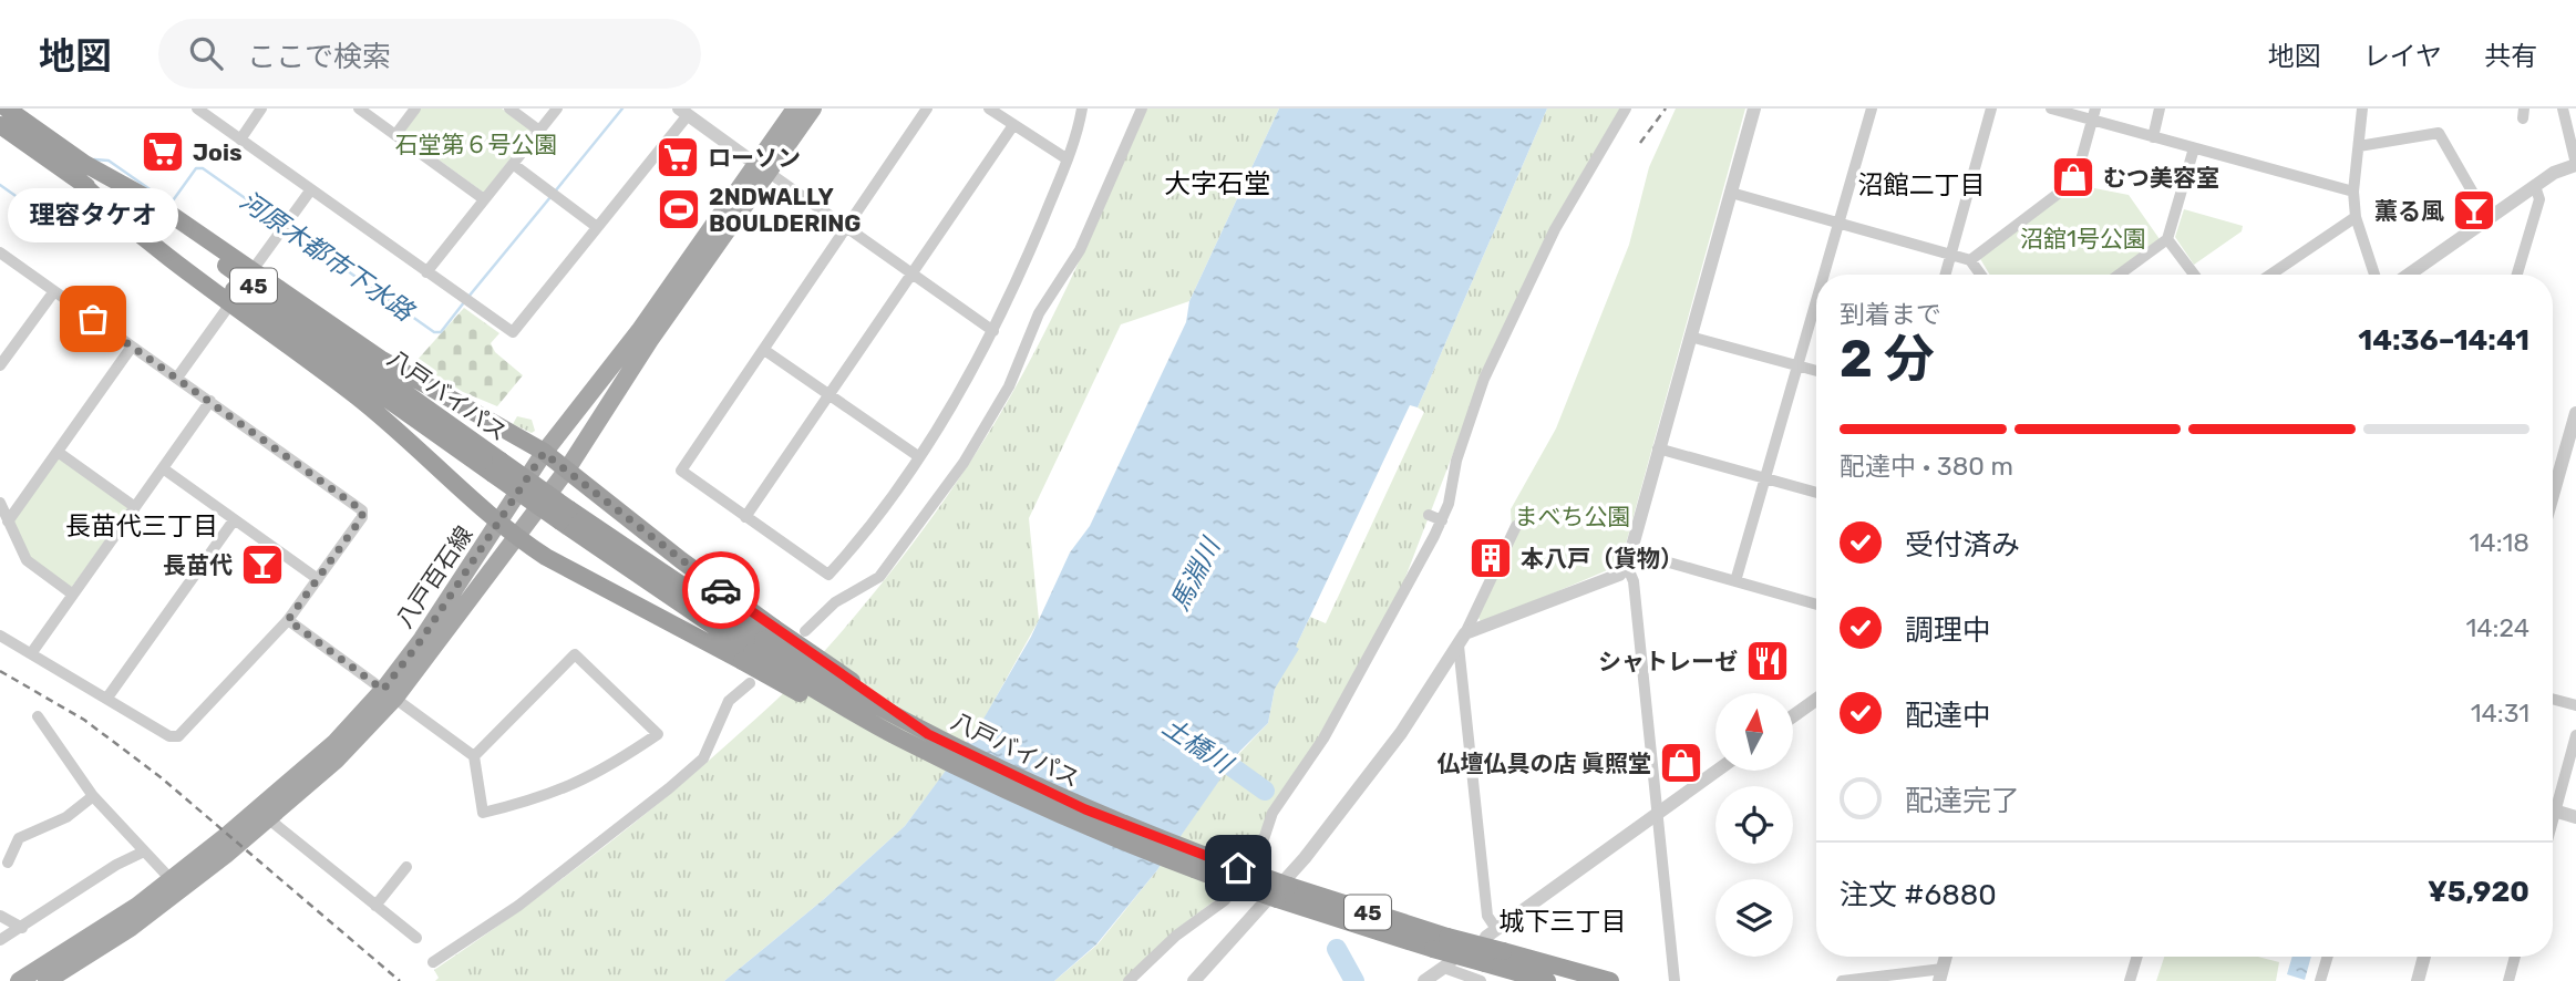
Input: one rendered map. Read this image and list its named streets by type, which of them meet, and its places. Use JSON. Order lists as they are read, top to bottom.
{
  "streets": {
    "highway": ["45", "八戸バイパス"],
    "main road": ["八戸百石線"]
  },
  "districts": [
    "大字石堂",
    "沼館二丁目",
    "長苗代三丁目",
    "城下三丁目"
  ],
  "water": ["河原木都市下水路", "馬淵川", "土橋川"],
  "parks": ["石堂第６号公園", "沼舘1号公園", "まべち公園"],
  "places": {
    "supermarket": ["Jois", "ローソン"],
    "shop": ["むつ美容室", "仏壇仏具の店 眞照堂"],
    "sports": ["2NDWALLY BOULDERING"],
    "bar": ["薫る風", "長苗代"],
    "other": ["理容タケオ"],
    "building": ["本八戸（貨物）"],
    "restaurant": ["シャトレーゼ"]
  },
  "north": "top",
  "page": {
    "header": "地図",
    "search": "ここで検索",
    "nav": ["地図", "レイヤ", "共有"],
    "bubble": "理容タケオ",
    "heading": ["2 分", "到着まで", "14:36–14:41"],
    "panel": ["注文 #6880", "¥5,920"],
    "bar": "配達中 · 380 m",
    "list": [
      ["受付済み", "14:18"],
      ["調理中", "14:24"],
      ["配達中", "14:31"],
      "配達完了"
    ]
  }
}
